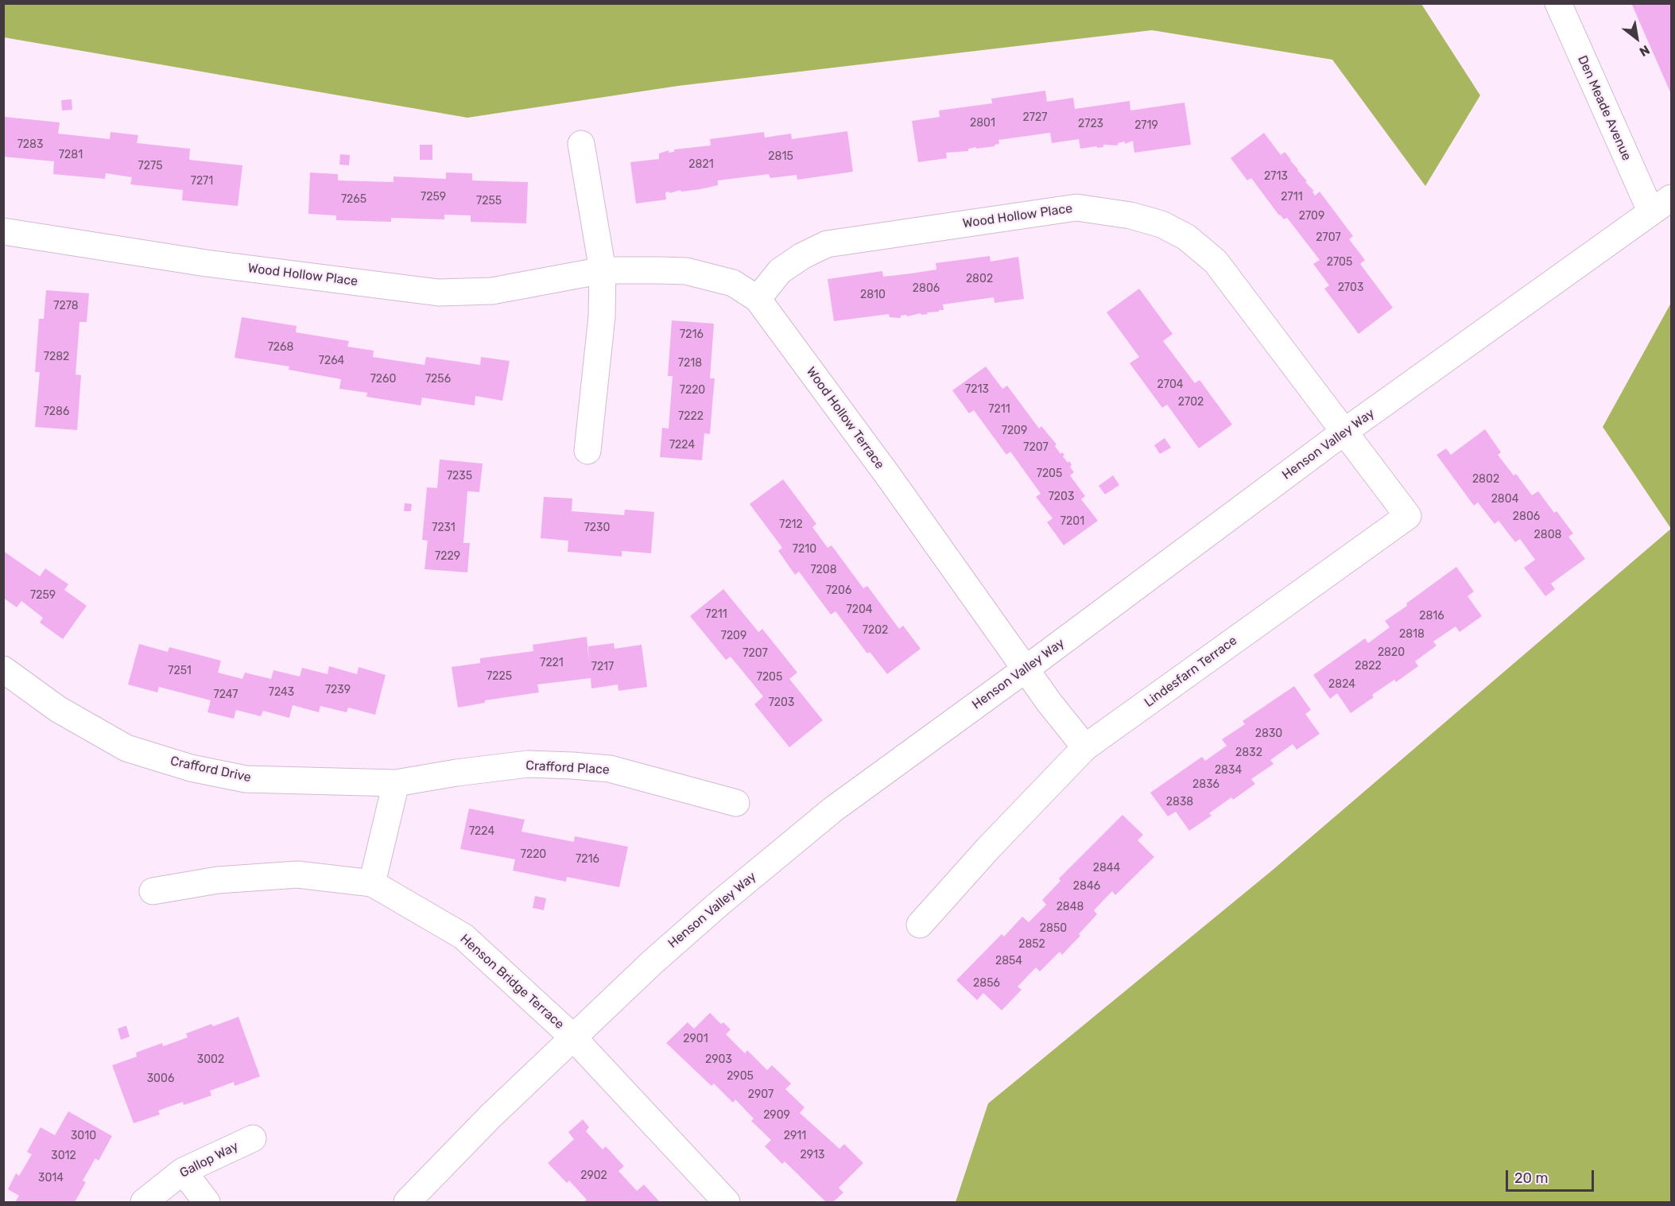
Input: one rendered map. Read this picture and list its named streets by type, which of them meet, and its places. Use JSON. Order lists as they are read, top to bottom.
{
  "streets": {
    "street": [
      "Den Meade Avenue",
      "Wood Hollow Place",
      "Wood Hollow Terrace",
      "Henson Valley Way",
      "Lindesfarn Terrace",
      "Crafford Place",
      "Crafford Drive",
      "Henson Bridge Terrace",
      "Gallop Way"
    ]
  },
  "crossings": [
    ["Den Meade Avenue", "Henson Valley Way"],
    ["Wood Hollow Place", "Wood Hollow Terrace"],
    ["Wood Hollow Place", "Henson Valley Way"],
    ["Wood Hollow Place", "Lindesfarn Terrace"],
    ["Wood Hollow Terrace", "Henson Valley Way"],
    ["Wood Hollow Terrace", "Lindesfarn Terrace"],
    ["Henson Valley Way", "Lindesfarn Terrace"],
    ["Henson Valley Way", "Henson Bridge Terrace"],
    ["Crafford Place", "Crafford Drive"]
  ],
  "house_numbers": [
    "2727",
    "2801",
    "2723",
    "2719",
    "7283",
    "7281",
    "2815",
    "2821",
    "7275",
    "2713",
    "7271",
    "7259",
    "2711",
    "7265",
    "7255",
    "2709",
    "2707",
    "2705",
    "2802",
    "2703",
    "2806",
    "2810",
    "7278",
    "7216",
    "7268",
    "7282",
    "7264",
    "7218",
    "7260",
    "7256",
    "2704",
    "7213",
    "7220",
    "2702",
    "7211",
    "7286",
    "7222",
    "7209",
    "7224",
    "7207",
    "7205",
    "7235",
    "2802",
    "7203",
    "2804",
    "2806",
    "7201",
    "7212",
    "7231",
    "7230",
    "2808",
    "7210",
    "7229",
    "7208",
    "7206",
    "7259",
    "7204",
    "7211",
    "2816",
    "7202",
    "2818",
    "7209",
    "2820",
    "7207",
    "7221",
    "2822",
    "7217",
    "7251",
    "7225",
    "7205",
    "2824",
    "7239",
    "7243",
    "7247",
    "7203",
    "2830",
    "2832",
    "2834",
    "2836",
    "2838",
    "7224",
    "7220",
    "7216",
    "2844",
    "2846",
    "2848",
    "2850",
    "2852",
    "2854",
    "2856",
    "2901",
    "3002",
    "2903",
    "2905",
    "3006",
    "2907",
    "2909",
    "3010",
    "2911",
    "2913",
    "3012",
    "2902",
    "3014"
  ],
  "scale_bar": "20 m",
  "north": "bottom right"
}
